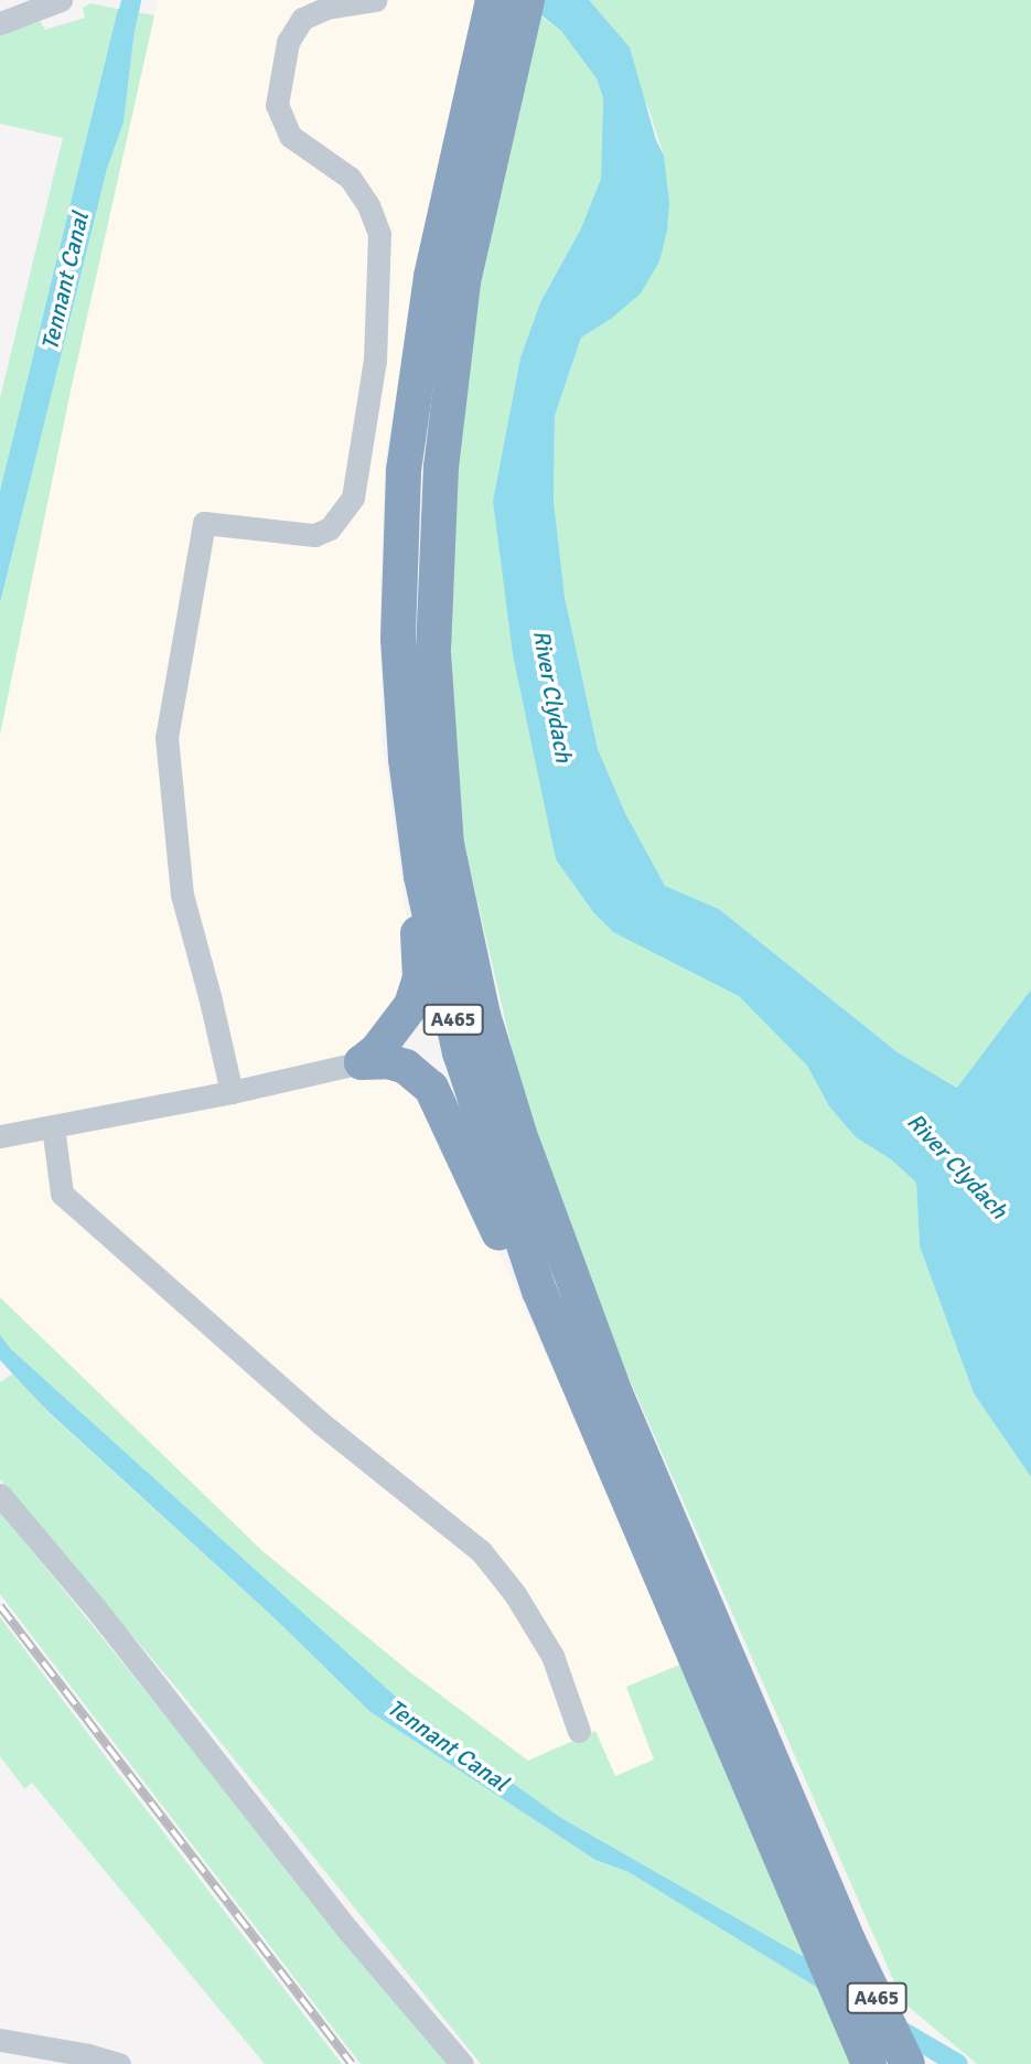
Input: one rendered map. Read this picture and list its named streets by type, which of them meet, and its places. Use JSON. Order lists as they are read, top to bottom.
{
  "streets": {
    "highway": ["A465"]
  },
  "water": ["Tennant Canal", "River Clydach"]
}
